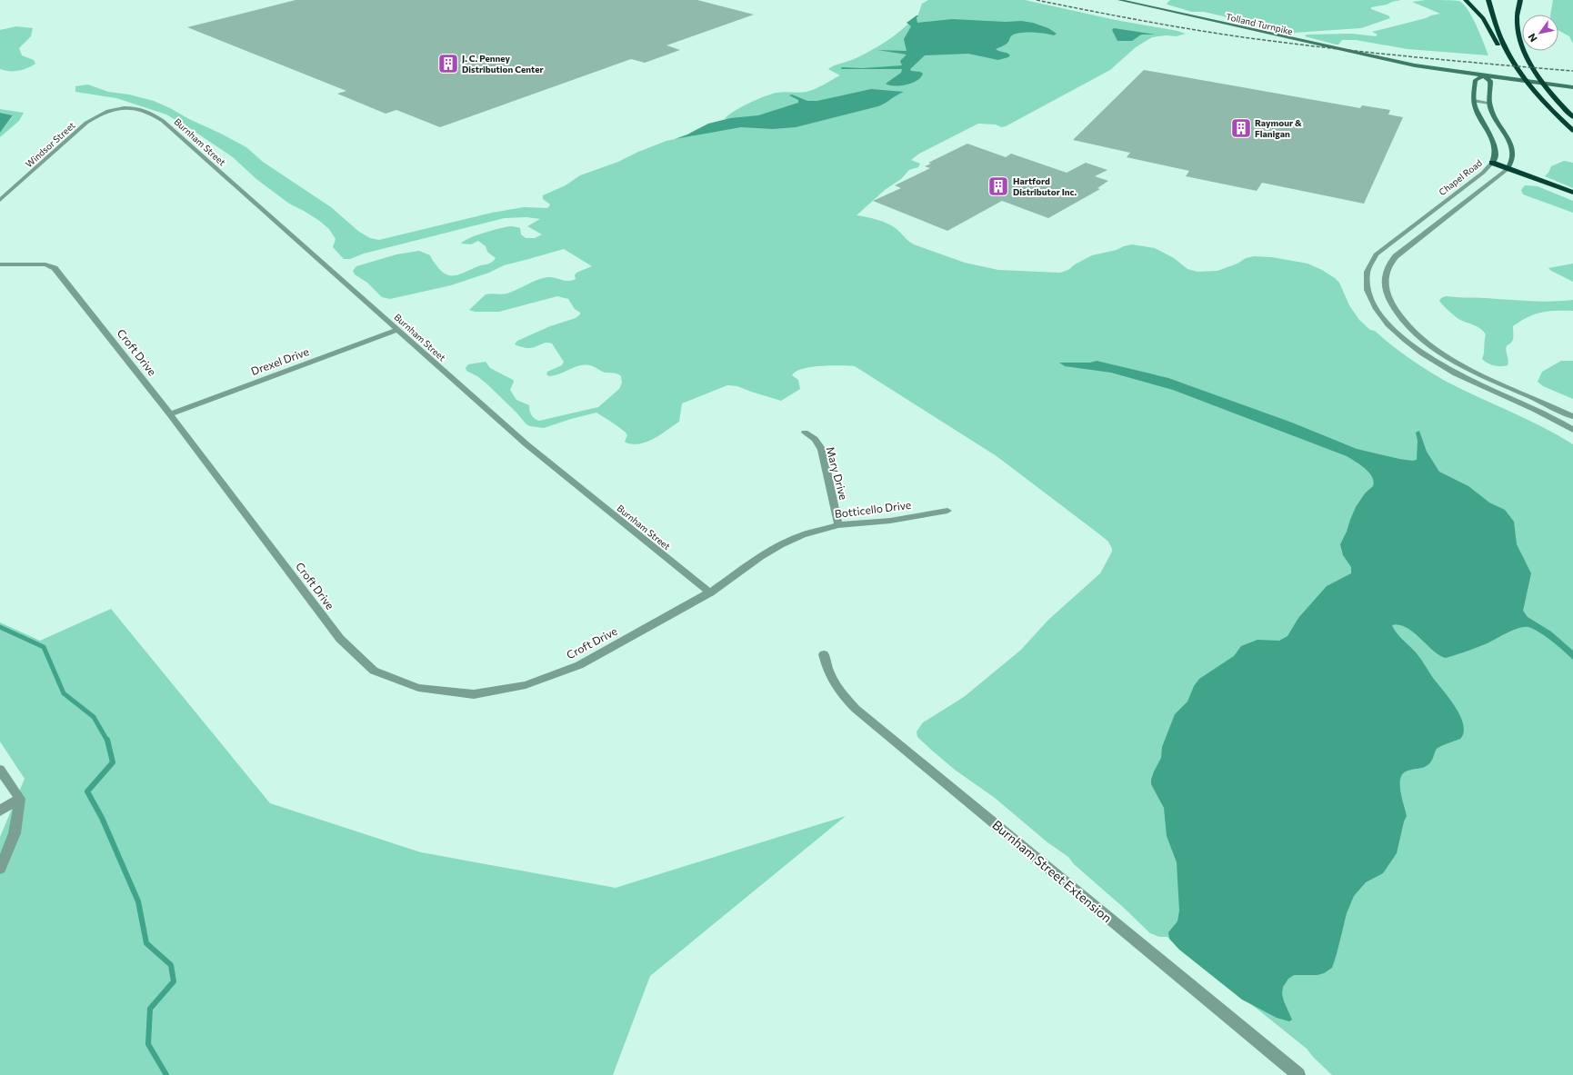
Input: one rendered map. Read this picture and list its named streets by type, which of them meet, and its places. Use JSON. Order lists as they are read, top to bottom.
{
  "streets": {
    "main road": ["Tolland Turnpike", "Chapel Road"],
    "street": [
      "Burnham Street",
      "Windsor Street",
      "Croft Drive",
      "Drexel Drive",
      "Mary Drive",
      "Botticello Drive",
      "Burnham Street Extension"
    ]
  },
  "crossings": [
    ["Tolland Turnpike", "Chapel Road"],
    ["Burnham Street", "Windsor Street"],
    ["Burnham Street", "Croft Drive"],
    ["Burnham Street", "Drexel Drive"],
    ["Burnham Street", "Botticello Drive"],
    ["Croft Drive", "Drexel Drive"],
    ["Croft Drive", "Botticello Drive"],
    ["Mary Drive", "Botticello Drive"]
  ],
  "places": {
    "building": ["J. C. Penney Distribution Center", "Raymour & Flanigan", "Hartford Distributor Inc."]
  },
  "north": "bottom left"
}
